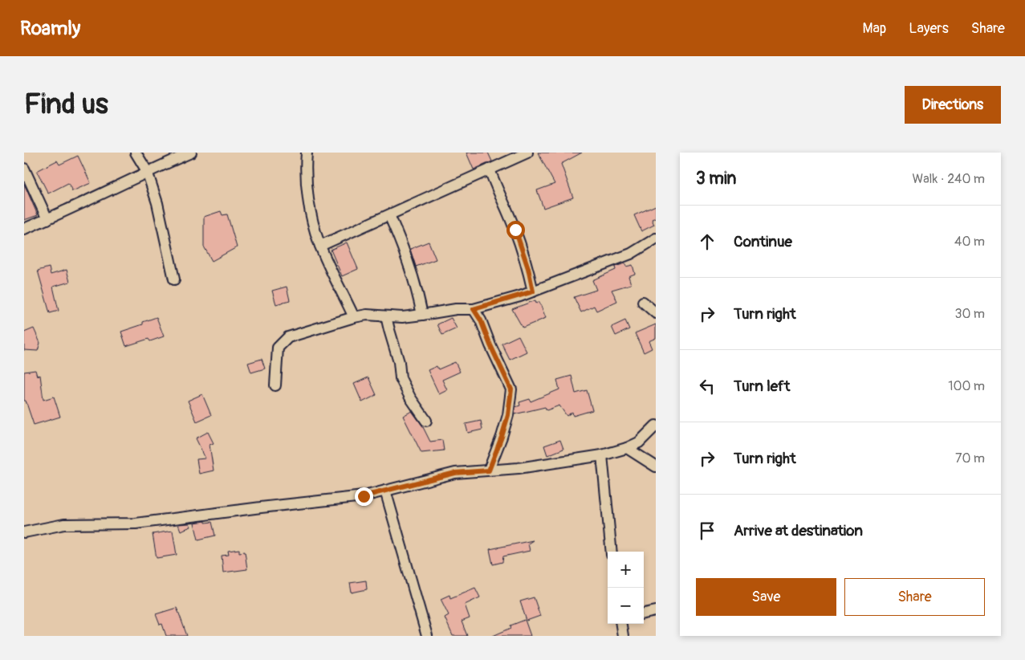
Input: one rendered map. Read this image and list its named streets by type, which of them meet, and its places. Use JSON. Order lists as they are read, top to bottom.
{
  "page": {
    "header": "Roamly",
    "nav": ["Map", "Layers", "Share"],
    "buttons": [
      "Directions",
      ["Save", "Share"]
    ],
    "title": "Find us",
    "heading": ["3 min", "Walk · 240 m"],
    "list": [
      ["Continue", "40 m"],
      ["Turn right", "30 m"],
      ["Turn left", "100 m"],
      ["Turn right", "70 m"],
      "Arrive at destination"
    ],
    "map_buttons": ["+", "−"]
  }
}
